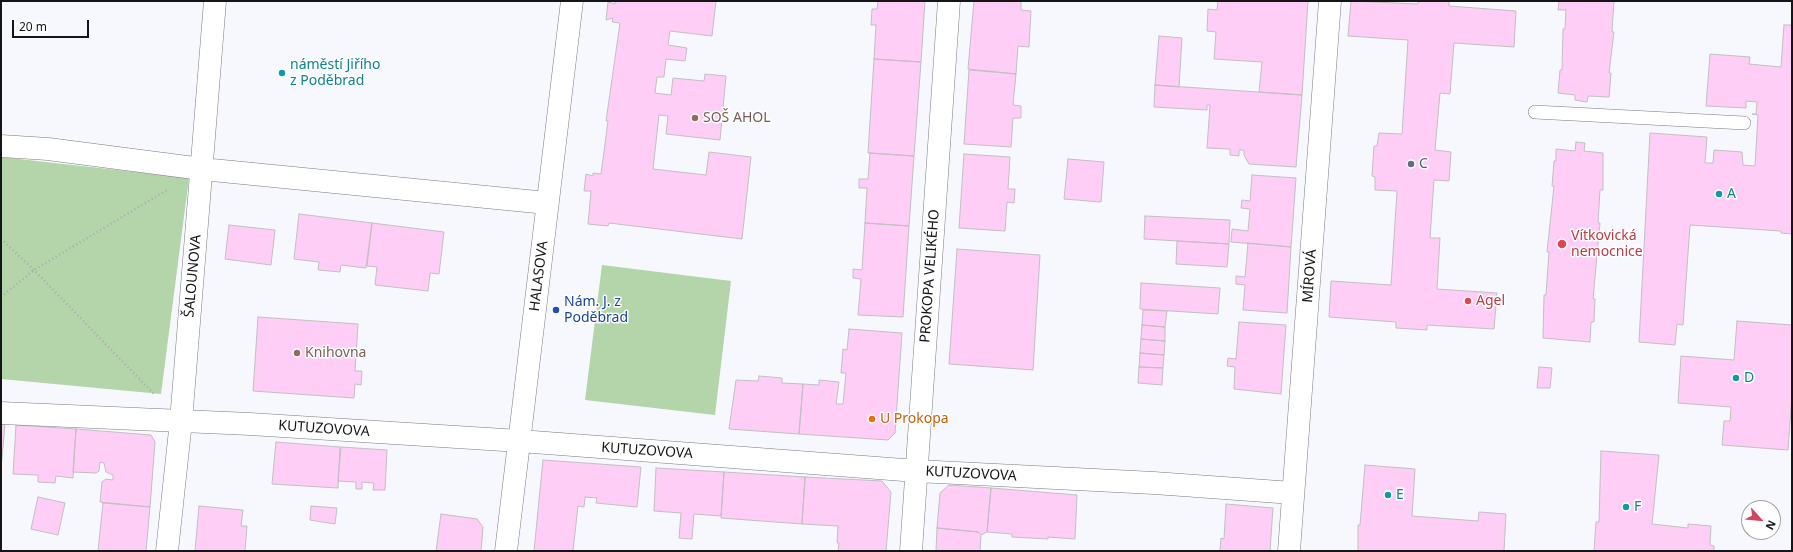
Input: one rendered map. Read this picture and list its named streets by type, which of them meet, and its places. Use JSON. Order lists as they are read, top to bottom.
{
  "streets": {
    "street": [
      "ŠALOUNOVA",
      "HALASOVA",
      "PROKOPA VELIKÉHO",
      "MÍROVÁ",
      "KUTUZOVOVA"
    ]
  },
  "crossings": [
    ["ŠALOUNOVA", "KUTUZOVOVA"],
    ["HALASOVA", "KUTUZOVOVA"],
    ["PROKOPA VELIKÉHO", "KUTUZOVOVA"],
    ["MÍROVÁ", "KUTUZOVOVA"]
  ],
  "places": [
    "náměstí Jiřího z Poděbrad",
    "SOŠ AHOL",
    "C",
    "A",
    "Vítkovická nemocnice",
    "Agel",
    "Nám. J. z Poděbrad",
    "Knihovna",
    "D",
    "U Prokopa",
    "E",
    "F"
  ],
  "scale_bar": "20 m",
  "north": "bottom right"
}
